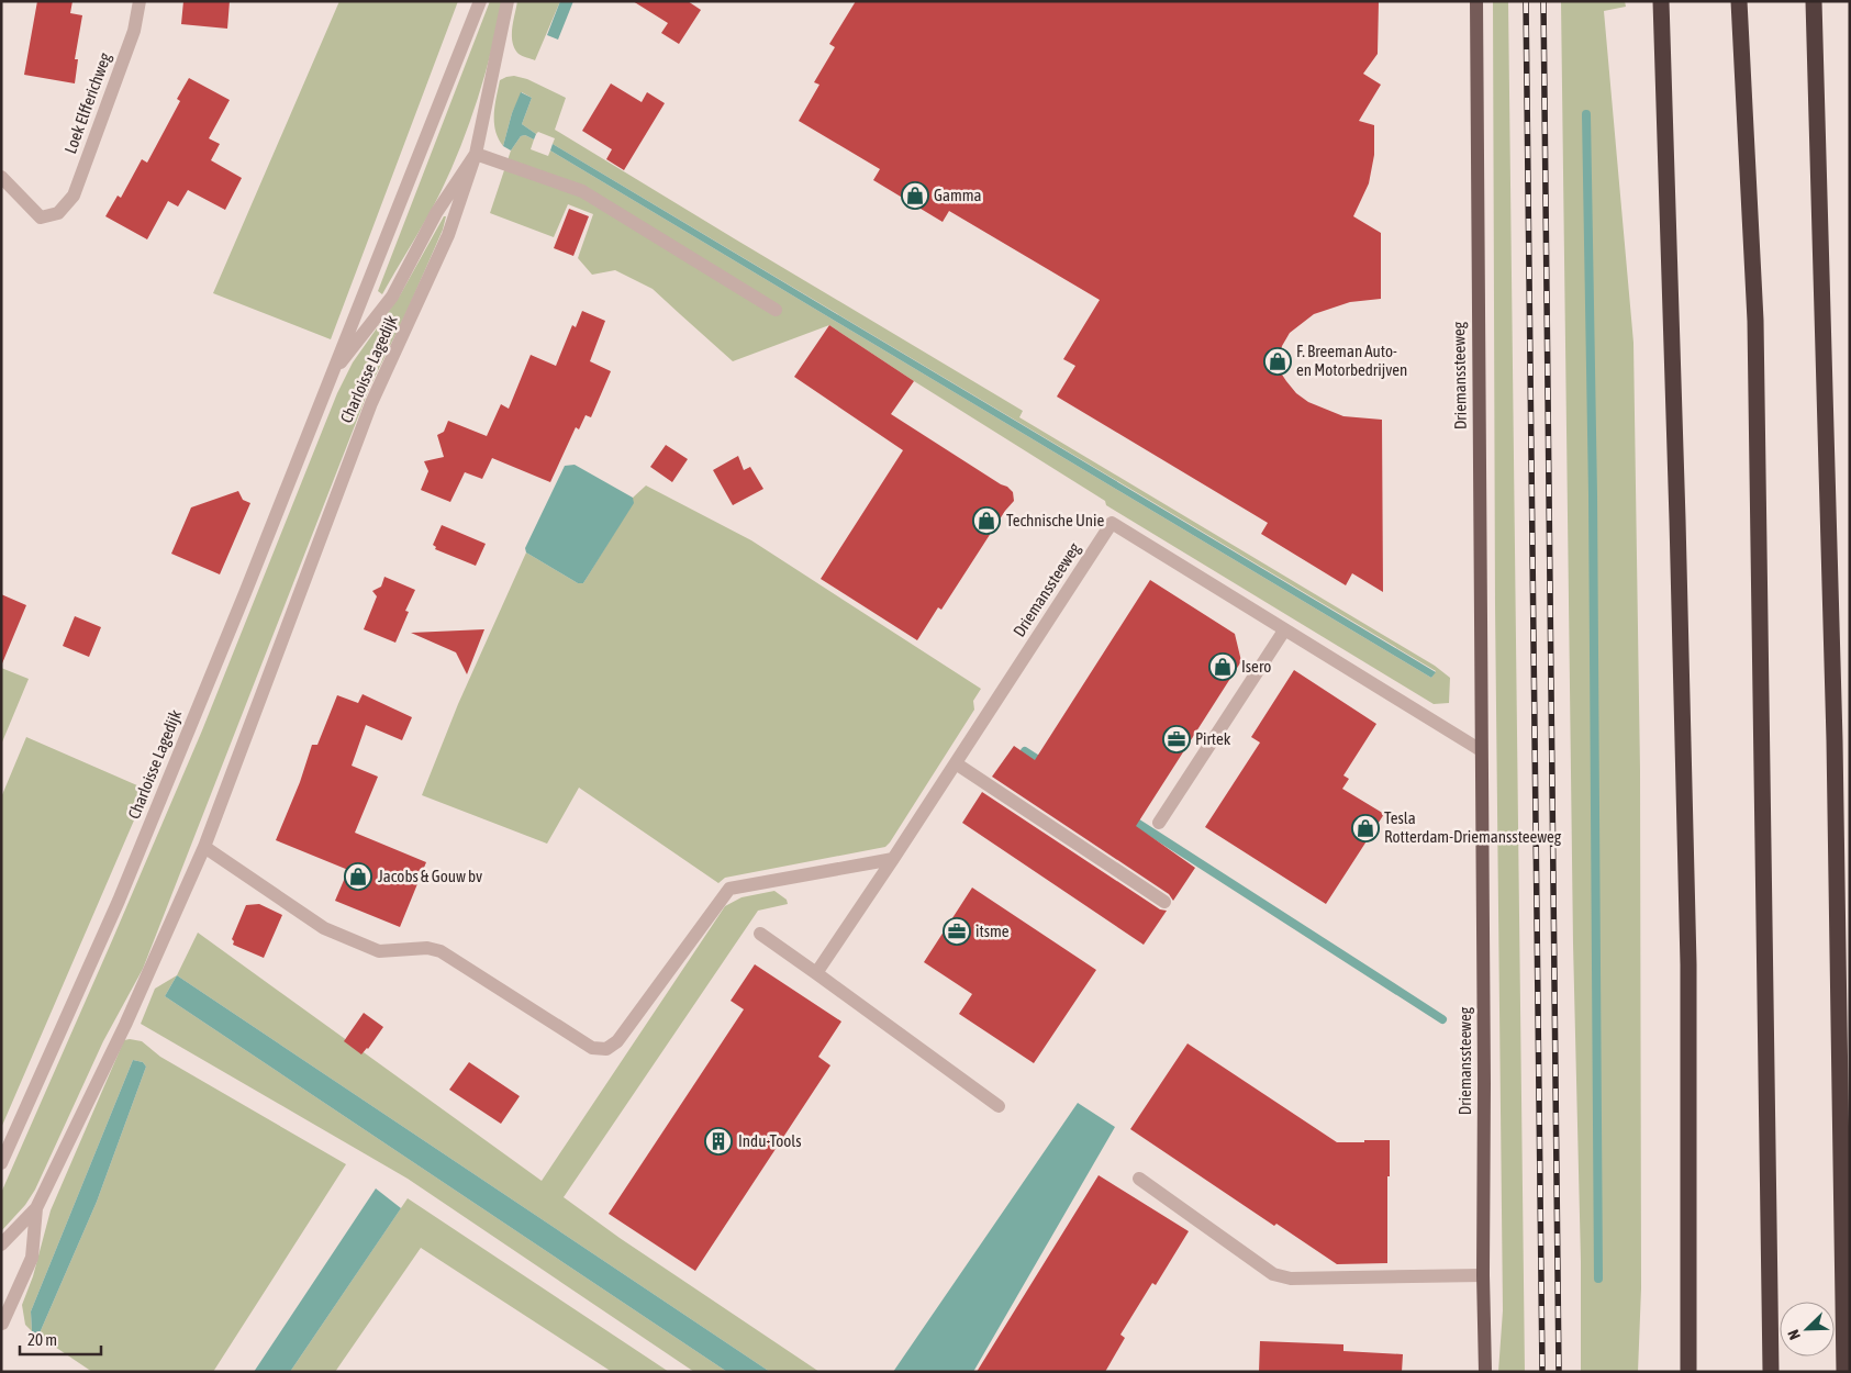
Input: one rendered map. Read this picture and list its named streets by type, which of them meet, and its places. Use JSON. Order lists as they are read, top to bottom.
{
  "streets": {
    "main road": ["Driemanssteeweg"],
    "street": ["Loek Elfferichweg", "Charloisse Lagedijk"]
  },
  "places": {
    "shop": [
      "Gamma",
      "F. Breeman Auto- en Motorbedrijven",
      "Technische Unie",
      "Isero",
      "Tesla Rotterdam-Driemanssteeweg",
      "Jacobs & Gouw bv"
    ],
    "office": ["Pirtek", "itsme"],
    "building": ["Indu-Tools"]
  },
  "scale_bar": "20 m",
  "north": "bottom left"
}
